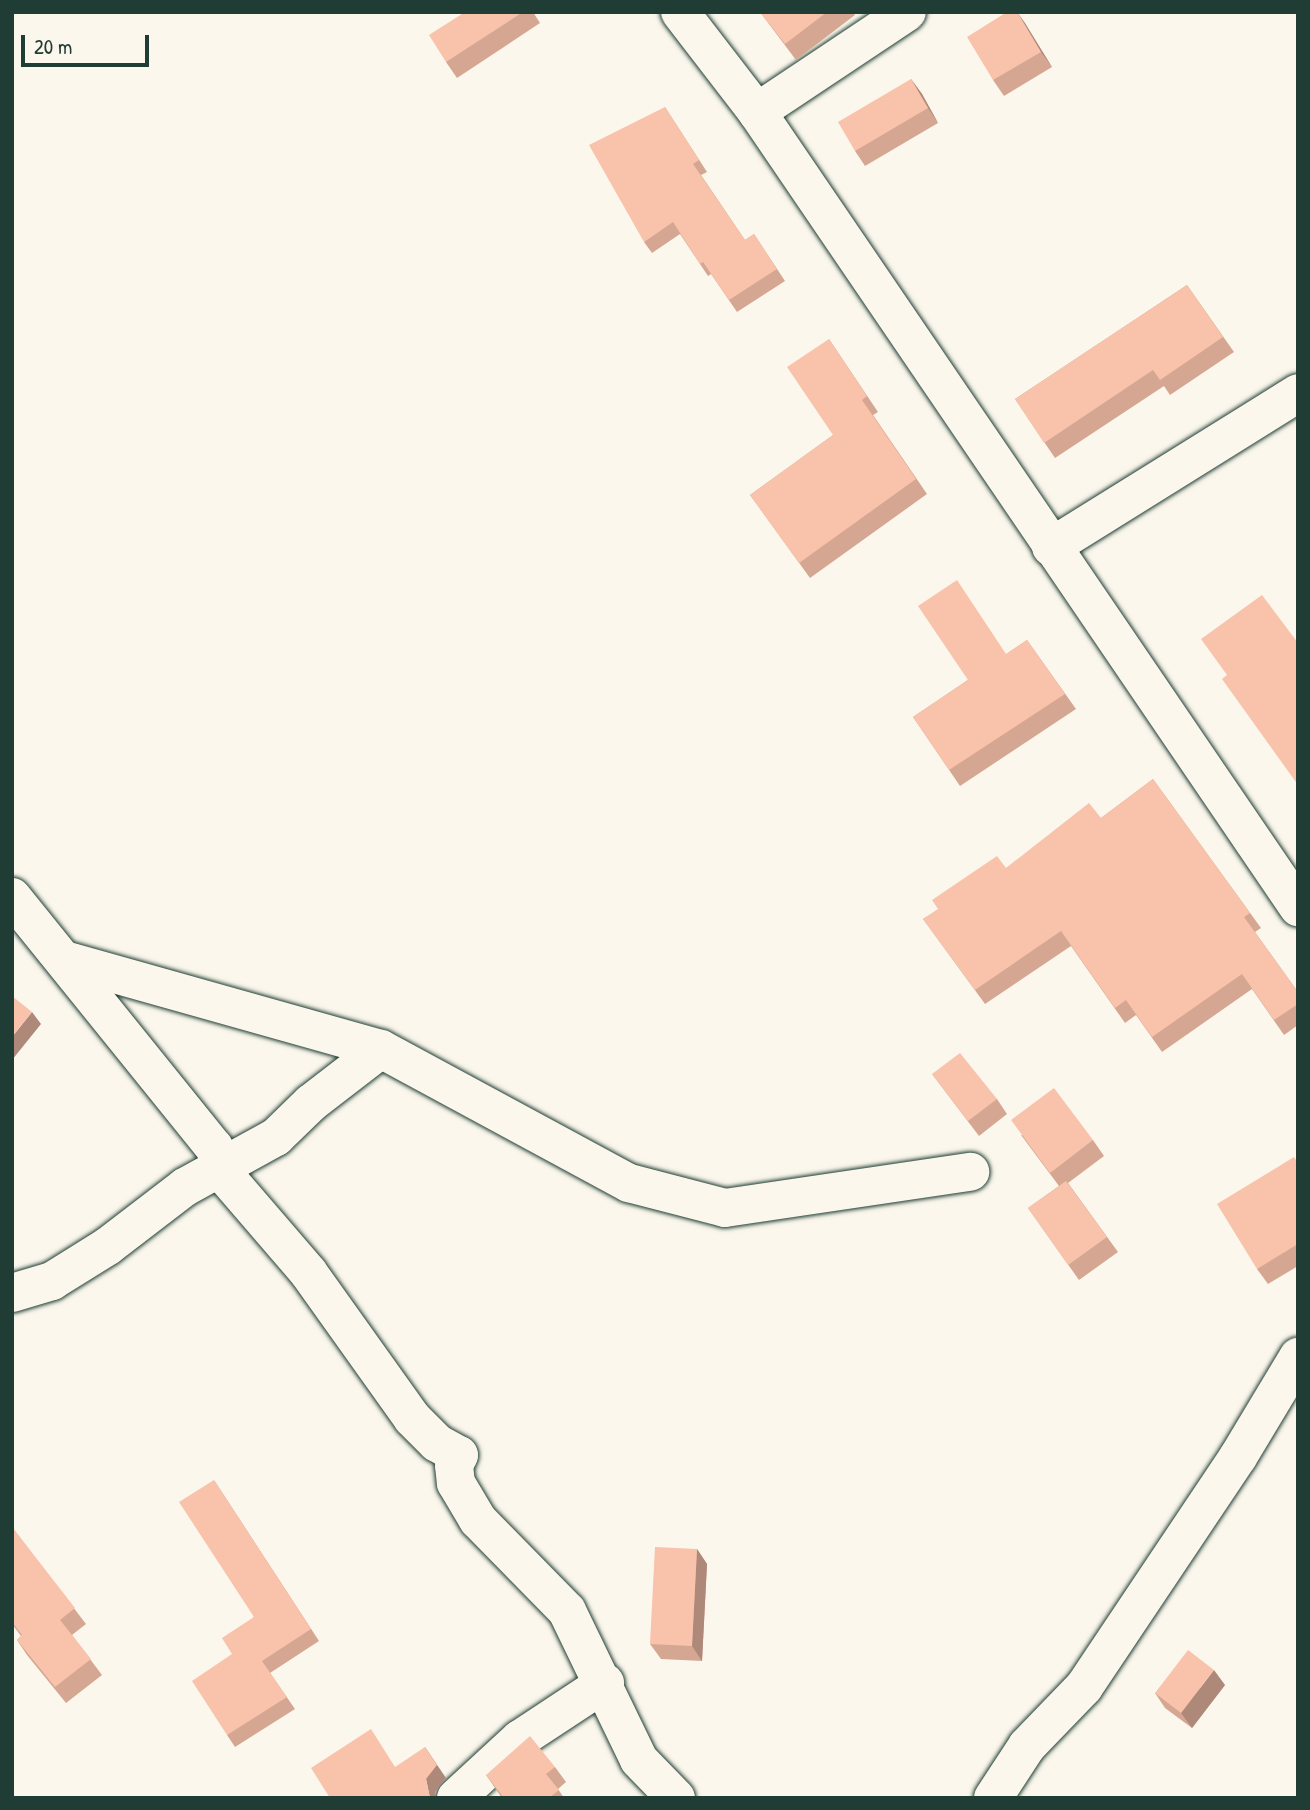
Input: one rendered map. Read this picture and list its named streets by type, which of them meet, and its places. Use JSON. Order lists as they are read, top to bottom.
{
  "scale_bar": "20 m"
}
